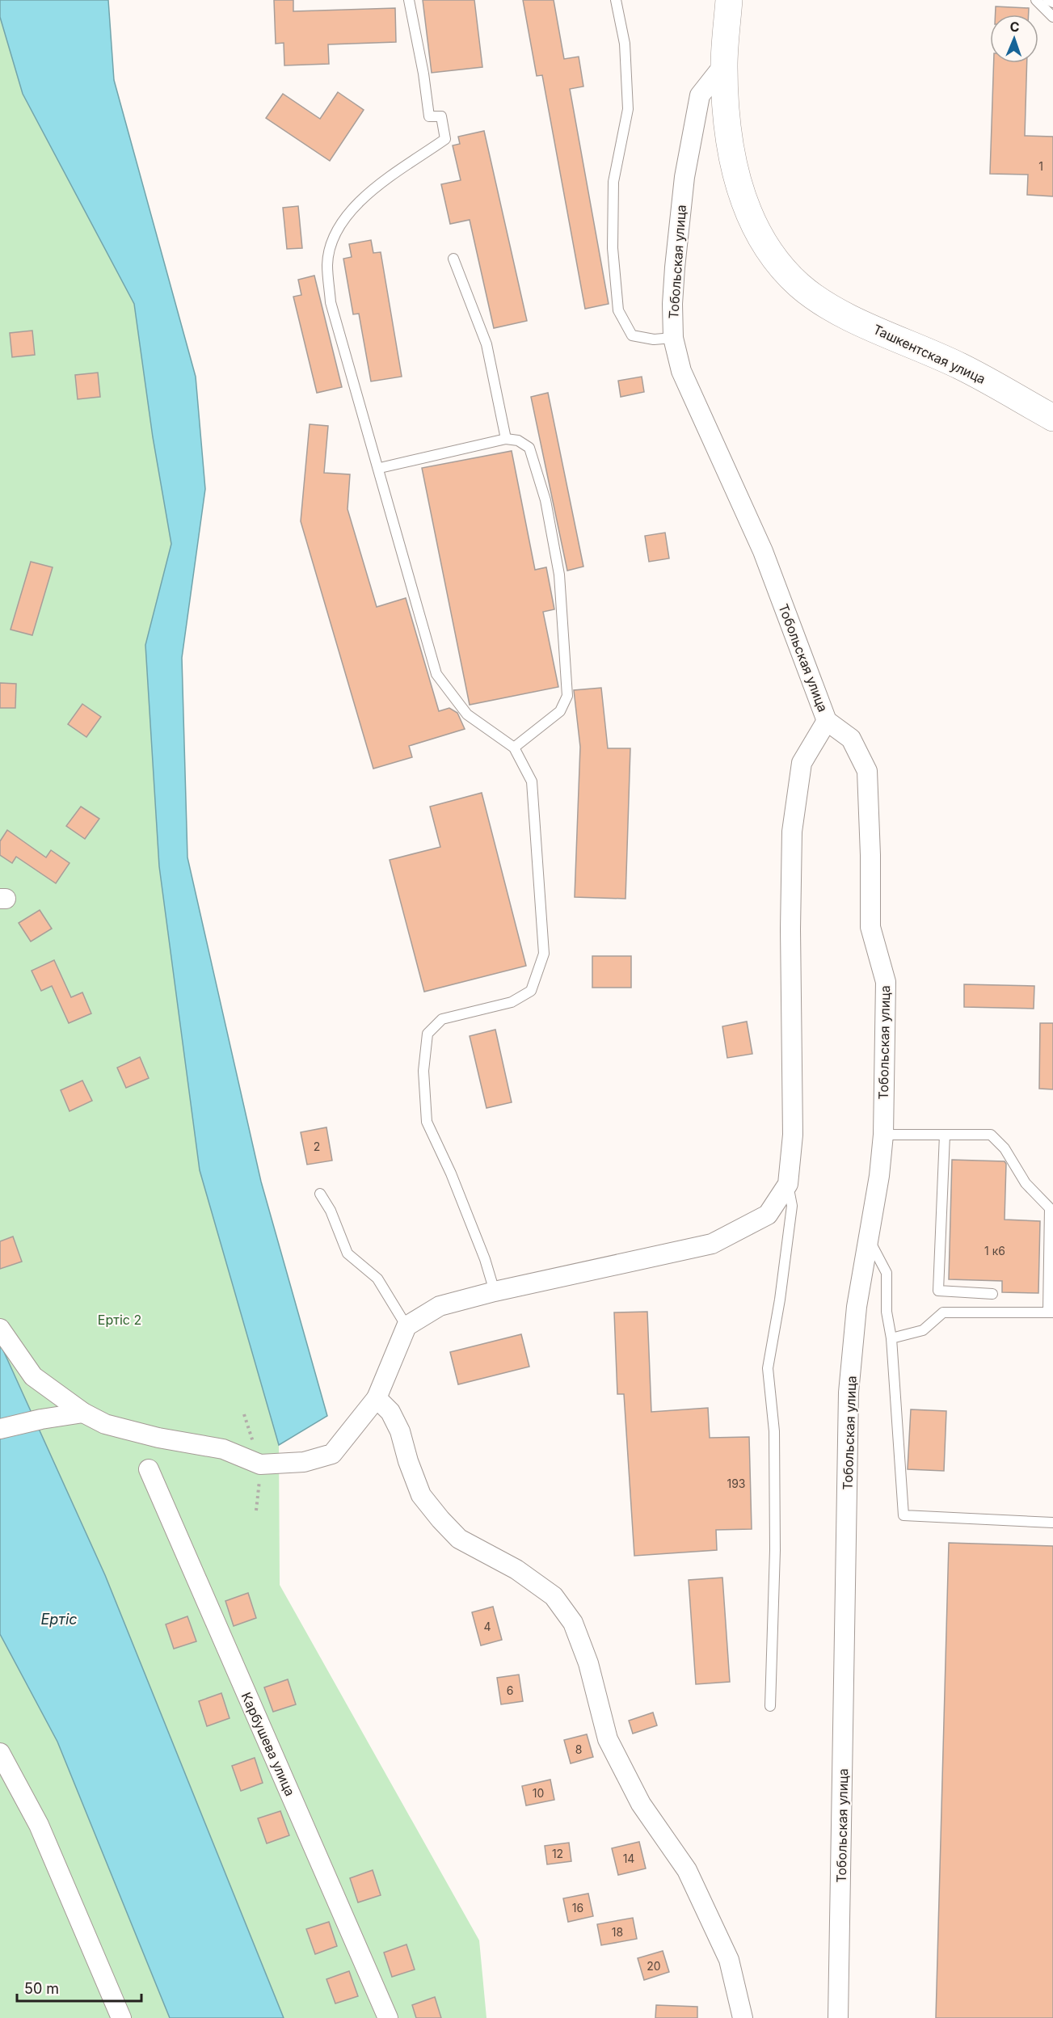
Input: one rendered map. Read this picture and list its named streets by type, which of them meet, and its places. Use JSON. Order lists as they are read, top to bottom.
{
  "streets": {
    "main road": ["Ташкентская улица"],
    "street": ["Тобольская улица", "Карбушева улица"]
  },
  "crossings": [
    ["Тобольская улица", "Ташкентская улица"]
  ],
  "water": ["Ертіс"],
  "parks": ["Ертіс 2"],
  "house_numbers": [
    "1",
    "2",
    "1 к6",
    "193",
    "4",
    "6",
    "8",
    "10",
    "12",
    "14",
    "16",
    "18",
    "20"
  ],
  "scale_bar": "50 m",
  "north": "top"
}
